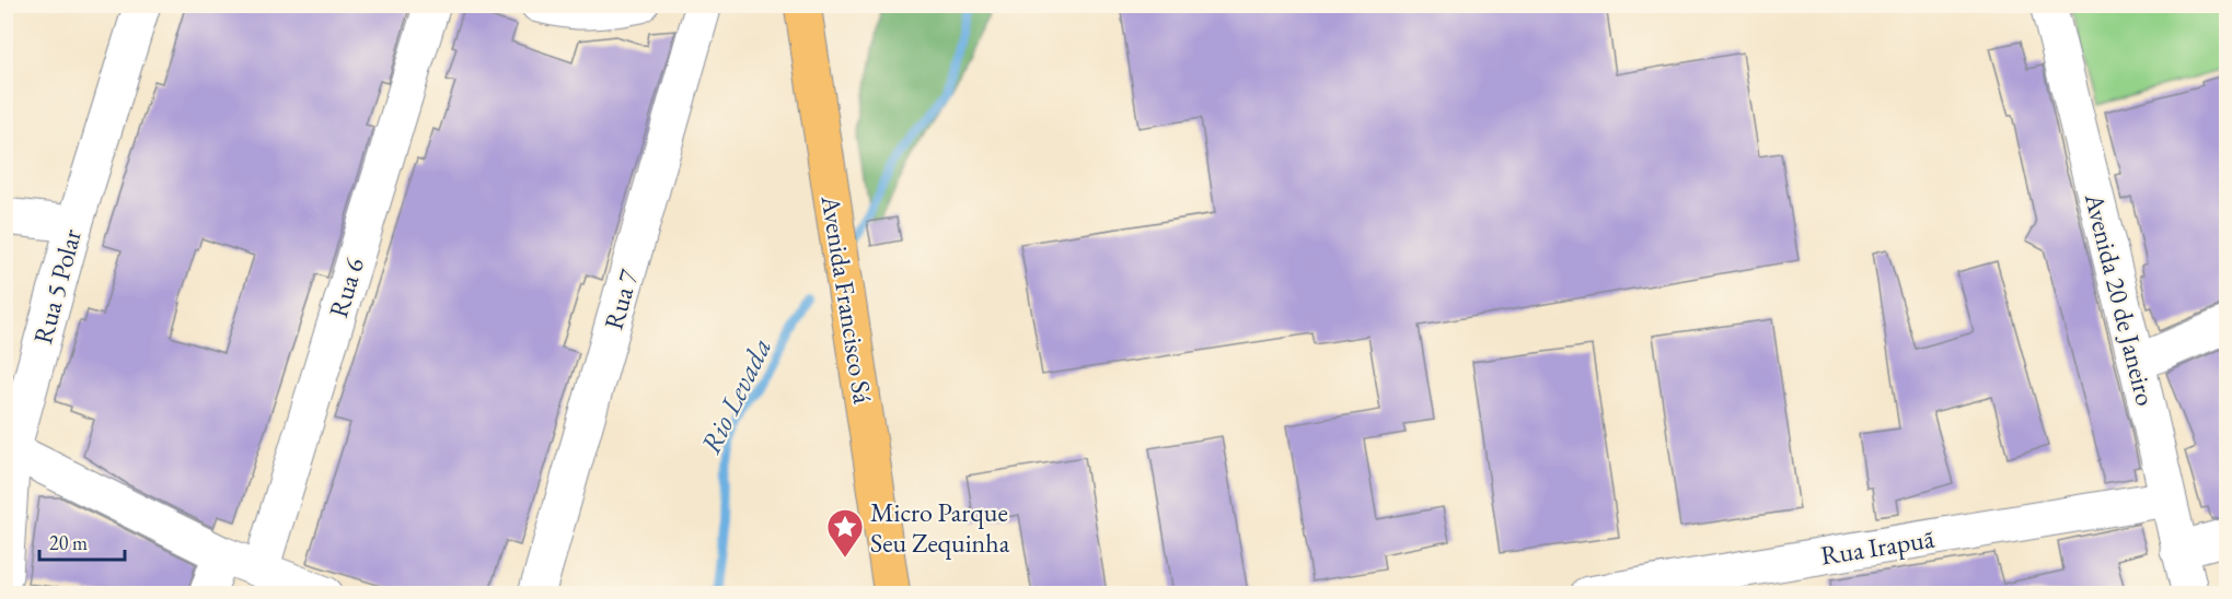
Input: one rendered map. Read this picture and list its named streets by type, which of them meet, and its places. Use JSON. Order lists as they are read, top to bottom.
{
  "streets": {
    "main road": ["Avenida Francisco Sá"],
    "street": [
      "Rua 5 Polar",
      "Rua 6",
      "Rua 7",
      "Avenida 20 de Janeiro",
      "Rua Irapuã"
    ]
  },
  "crossings": [
    ["Avenida 20 de Janeiro", "Rua Irapuã"]
  ],
  "water": ["Rio Levada"],
  "places": {
    "place": ["Micro Parque Seu Zequinha"]
  },
  "scale_bar": "20 m"
}
